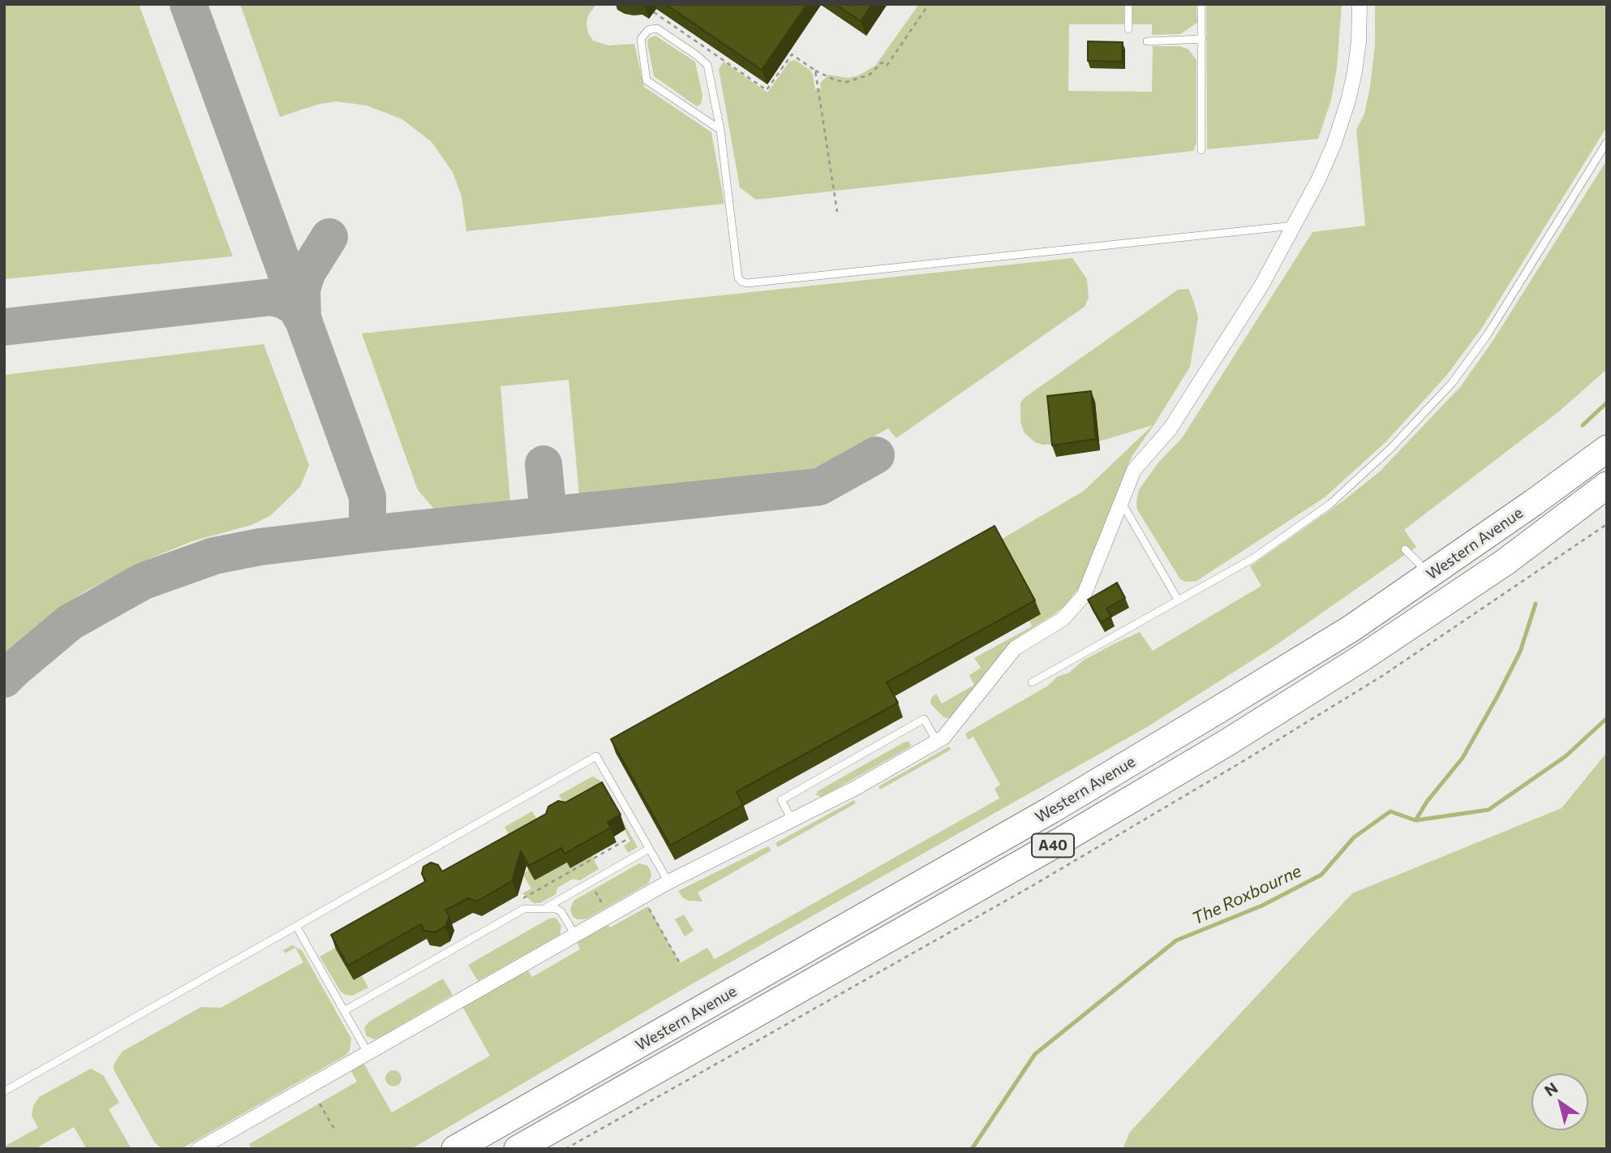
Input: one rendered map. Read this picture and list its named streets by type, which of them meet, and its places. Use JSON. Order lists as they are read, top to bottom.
{
  "streets": {
    "highway": ["Western Avenue", "A40"]
  },
  "water": ["The Roxbourne"],
  "north": "top left"
}
